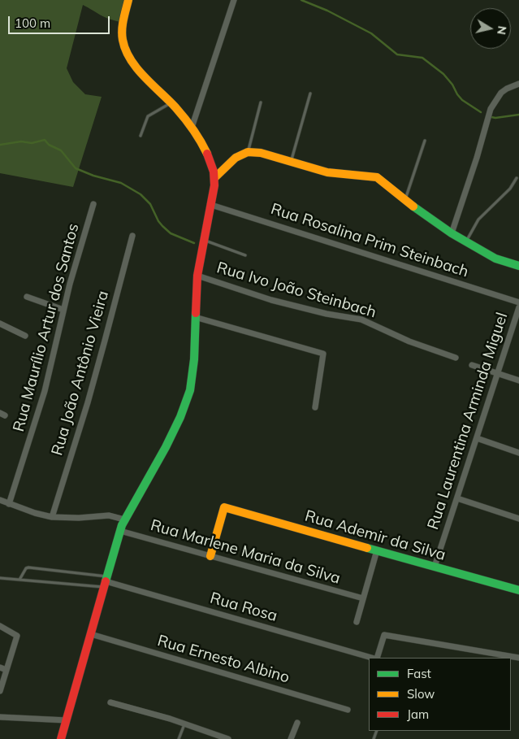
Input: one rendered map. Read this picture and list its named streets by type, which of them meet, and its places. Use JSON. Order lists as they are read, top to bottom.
{
  "streets": {
    "main road": ["Rua Ademir da Silva"],
    "street": [
      "Rua Rosalina Prim Steinbach",
      "Rua Ivo João Steinbach",
      "Rua Maurílio Artur dos Santos",
      "Rua João Antônio Vieira",
      "Rua Laurentina Arminda Miguel",
      "Rua Marlene Maria da Silva",
      "Rua Rosa",
      "Rua Ernesto Albino"
    ]
  },
  "crossings": [
    ["Rua Laurentina Arminda Miguel", "Rua Ademir da Silva"],
    ["Rua Ademir da Silva", "Rua Marlene Maria da Silva"]
  ],
  "legend": ["Fast", "Slow", "Jam"],
  "scale_bar": "100 m",
  "north": "right"
}
